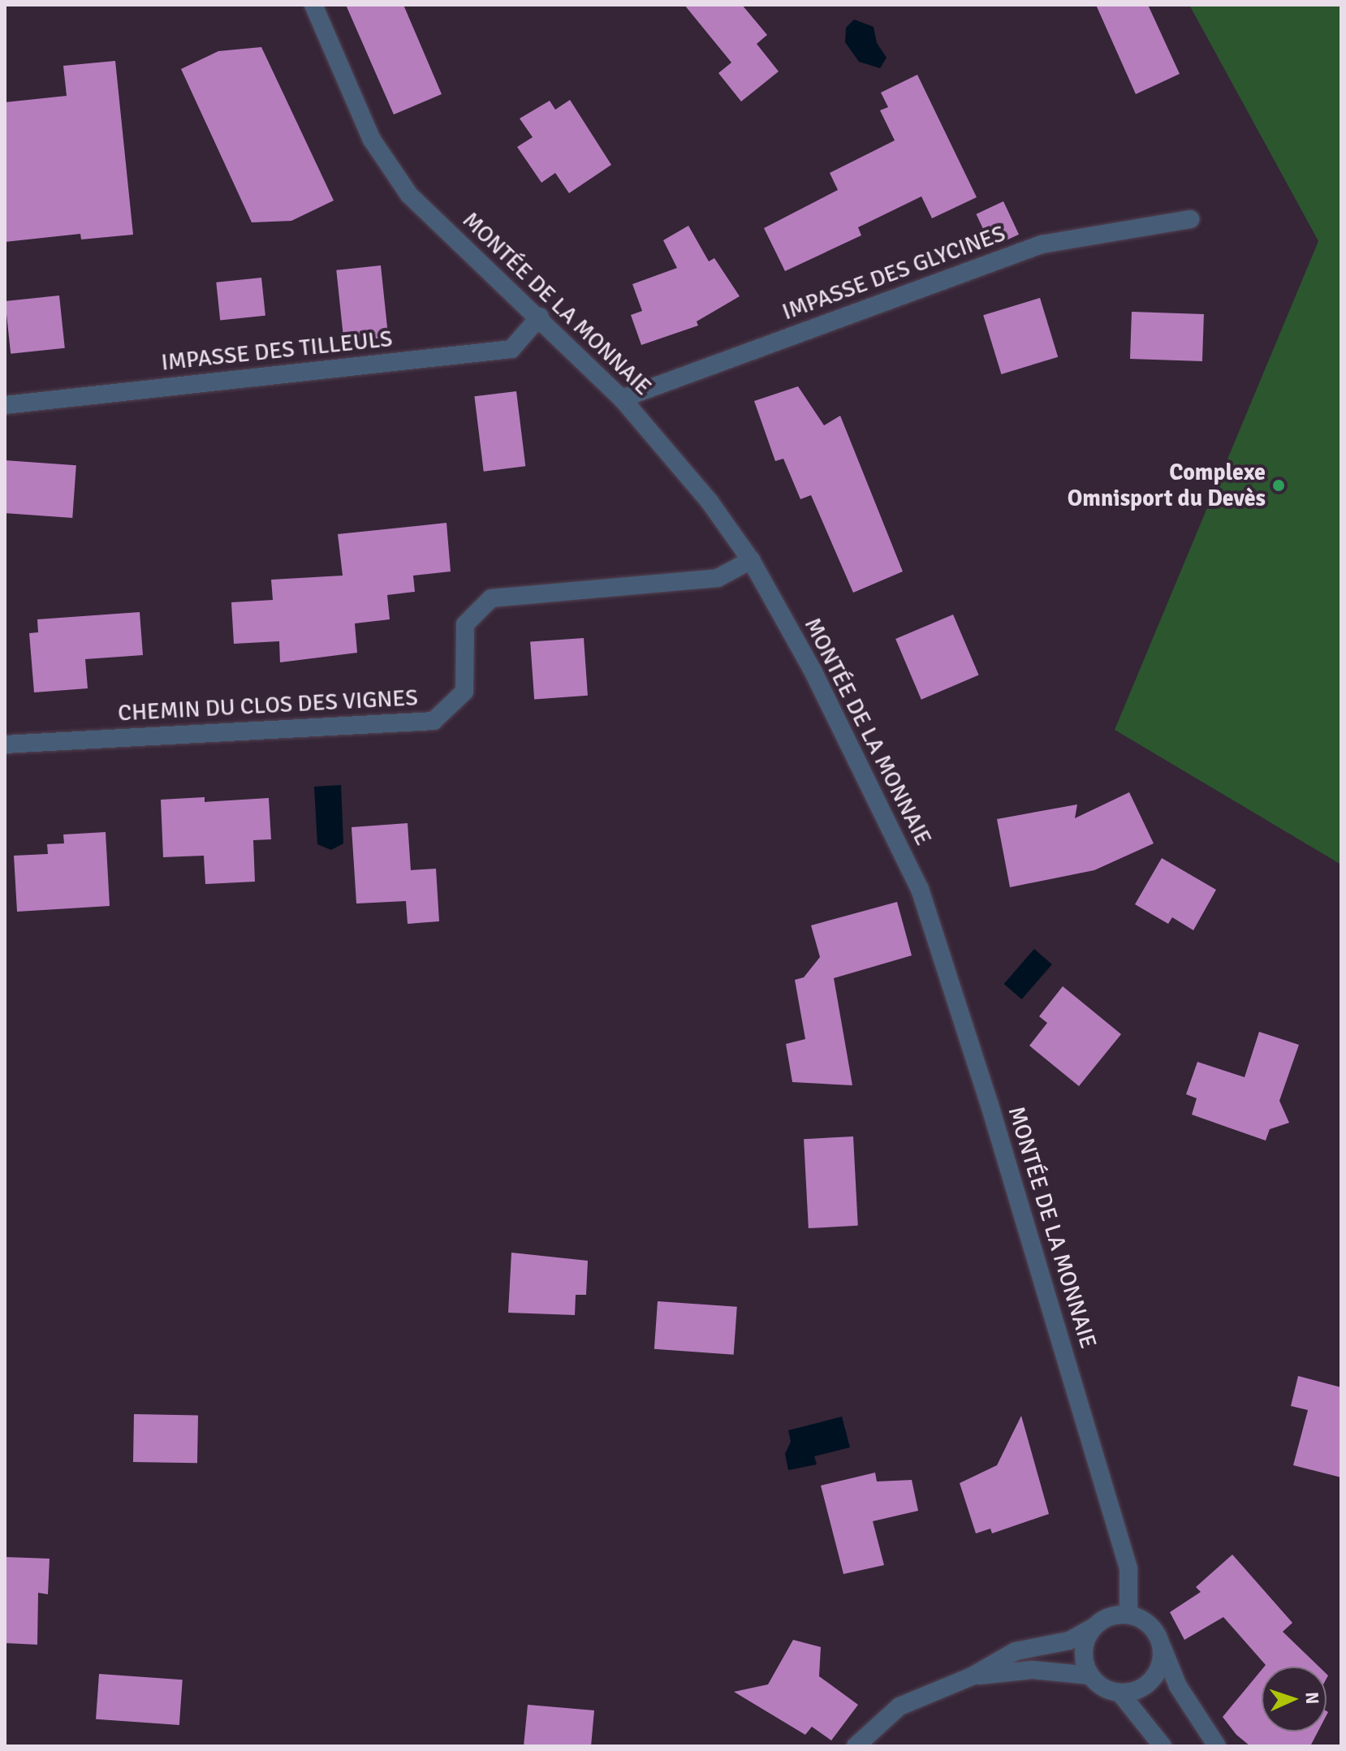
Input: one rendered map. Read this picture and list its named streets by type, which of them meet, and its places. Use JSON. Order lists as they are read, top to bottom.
{
  "streets": {
    "street": [
      "IMPASSE DES GLYCINES",
      "MONTÉE DE LA MONNAIE",
      "IMPASSE DES TILLEULS",
      "CHEMIN DU CLOS DES VIGNES"
    ]
  },
  "crossings": [
    ["IMPASSE DES GLYCINES", "MONTÉE DE LA MONNAIE"],
    ["MONTÉE DE LA MONNAIE", "IMPASSE DES TILLEULS"],
    ["MONTÉE DE LA MONNAIE", "CHEMIN DU CLOS DES VIGNES"]
  ],
  "places": ["Complexe Omnisport du Devès"],
  "north": "right"
}
